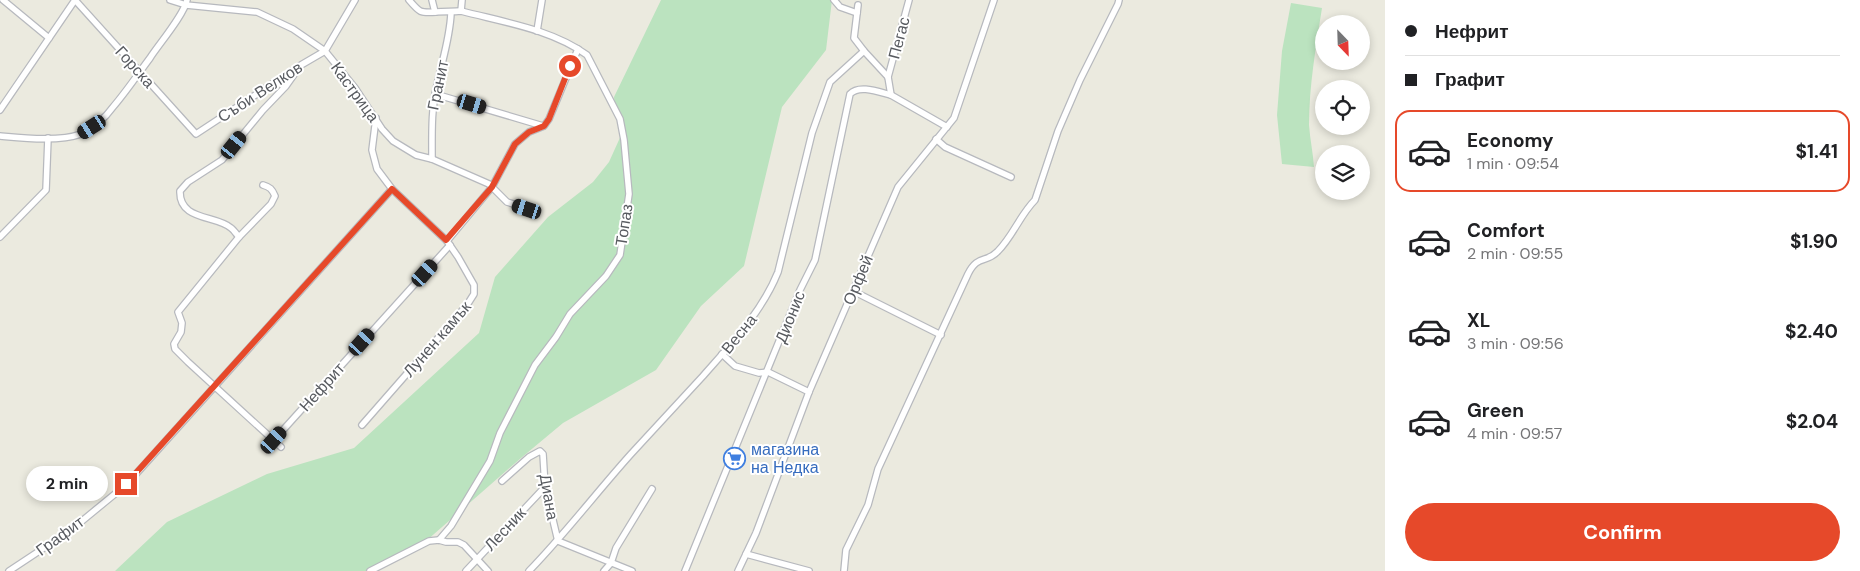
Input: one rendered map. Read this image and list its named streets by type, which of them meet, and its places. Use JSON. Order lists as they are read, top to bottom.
{
  "streets": {
    "street": [
      "Пегас",
      "Горска",
      "Гранит",
      "Съби Велков",
      "Кастрица",
      "Топаз",
      "Орфей",
      "Дионис",
      "Весна",
      "Лунен камък",
      "Нефрит",
      "Диана",
      "Лесник",
      "Графит"
    ]
  },
  "crossings": [
    ["Горска", "Съби Велков"],
    ["Гранит", "Кастрица"],
    ["Съби Велков", "Кастрица"],
    ["Кастрица", "Лунен камък"],
    ["Кастрица", "Нефрит"],
    ["Весна", "Диана"],
    ["Лунен камък", "Нефрит"],
    ["Лунен камък", "Графит"],
    ["Диана", "Лесник"]
  ],
  "places": {
    "supermarket": ["магазина на Недка"]
  },
  "north": "bottom right",
  "page": {
    "banner": ["Нефрит", "Графит"],
    "list": [
      {
        "name": "Economy",
        "note": "1 min · 09:54",
        "value": "$1.41"
      },
      {
        "name": "Comfort",
        "note": "2 min · 09:55",
        "value": "$1.90"
      },
      {
        "name": "XL",
        "note": "3 min · 09:56",
        "value": "$2.40"
      },
      {
        "name": "Green",
        "note": "4 min · 09:57",
        "value": "$2.04"
      }
    ],
    "bubble": "2 min",
    "buttons": "Confirm"
  }
}
